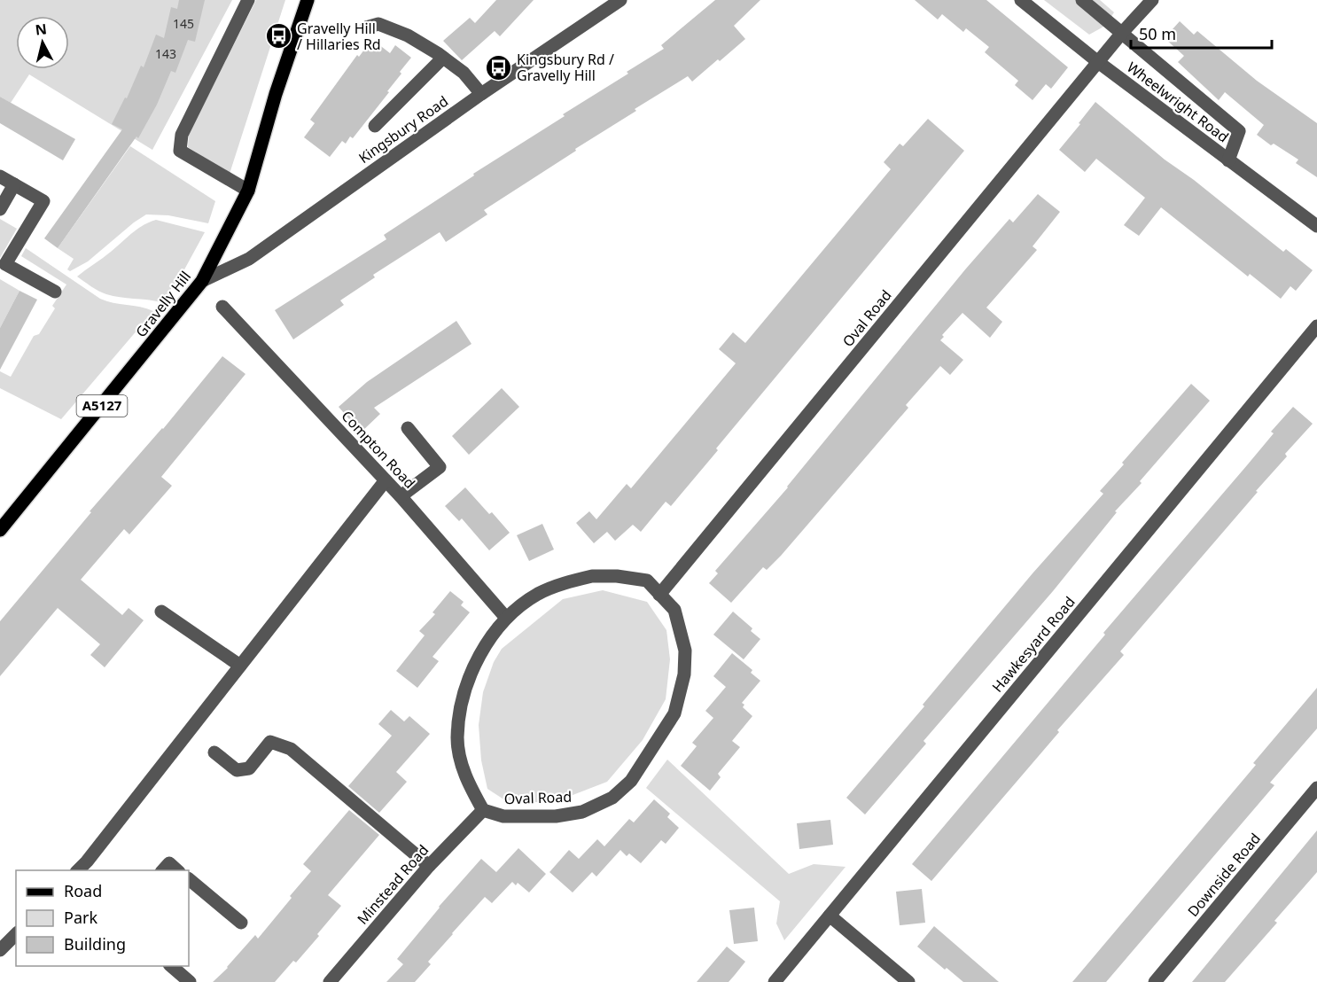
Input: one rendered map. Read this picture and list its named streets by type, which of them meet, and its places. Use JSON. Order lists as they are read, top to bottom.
{
  "streets": {
    "main road": ["Gravelly Hill", "A5127"],
    "street": [
      "Wheelwright Road",
      "Kingsbury Road",
      "Oval Road",
      "Compton Road",
      "Hawkesyard Road",
      "Downside Road",
      "Minstead Road"
    ]
  },
  "crossings": [
    ["Wheelwright Road", "Oval Road"],
    ["Kingsbury Road", "Gravelly Hill"],
    ["Oval Road", "Compton Road"],
    ["Oval Road", "Minstead Road"]
  ],
  "places": {
    "bus stop": ["Gravelly Hill / Hillaries Rd", "Kingsbury Rd / Gravelly Hill"]
  },
  "house_numbers": ["145", "143"],
  "legend": ["Road", "Park", "Building"],
  "scale_bar": "50 m",
  "north": "top"
}
